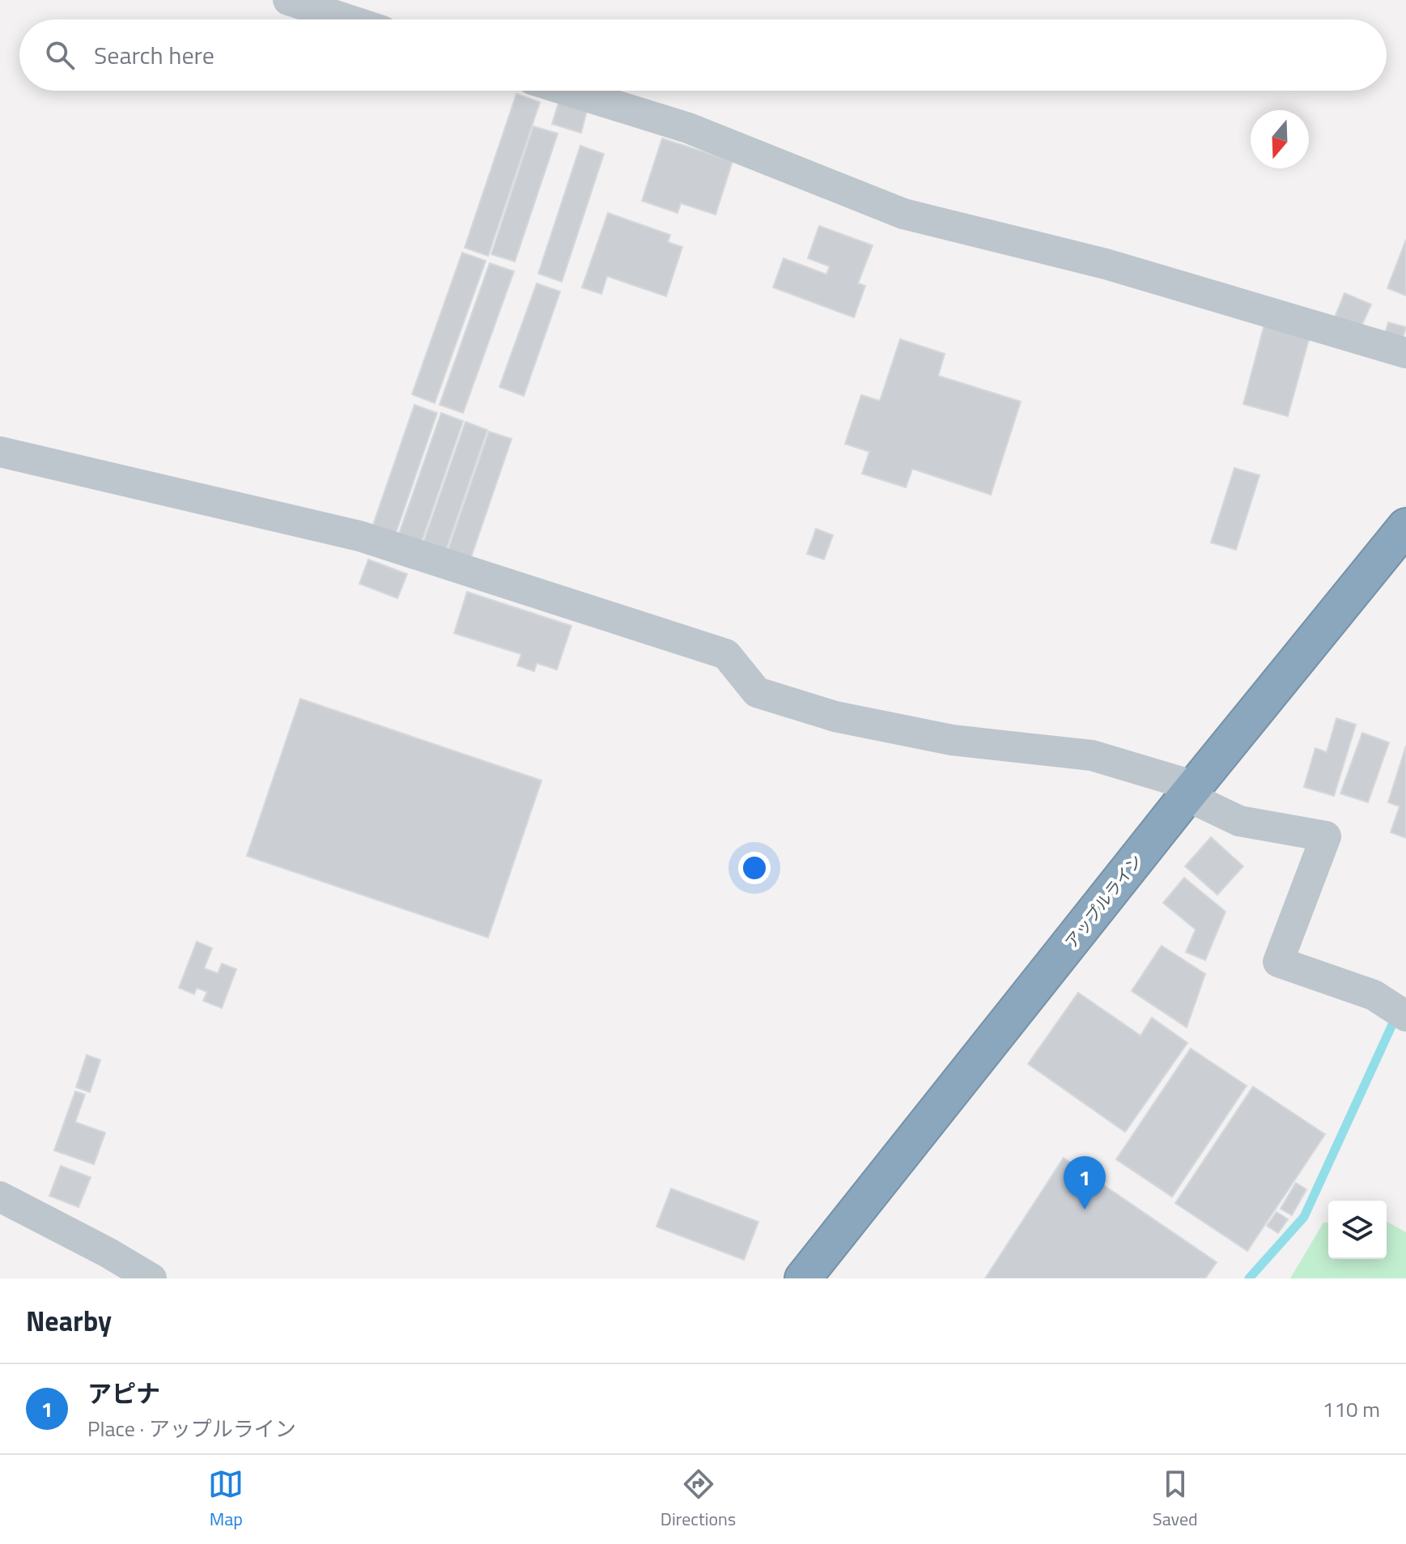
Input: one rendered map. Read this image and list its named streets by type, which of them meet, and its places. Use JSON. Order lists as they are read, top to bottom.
{
  "streets": {
    "highway": ["アップルライン"]
  },
  "north": "bottom",
  "page": {
    "search": "Search here",
    "pins": "1",
    "heading": "Nearby",
    "list": [
      {
        "mark": "1",
        "name": "アピナ",
        "note": "Place · アップルライン",
        "value": "110 m"
      }
    ],
    "nav": ["Map", "Directions", "Saved"]
  }
}
